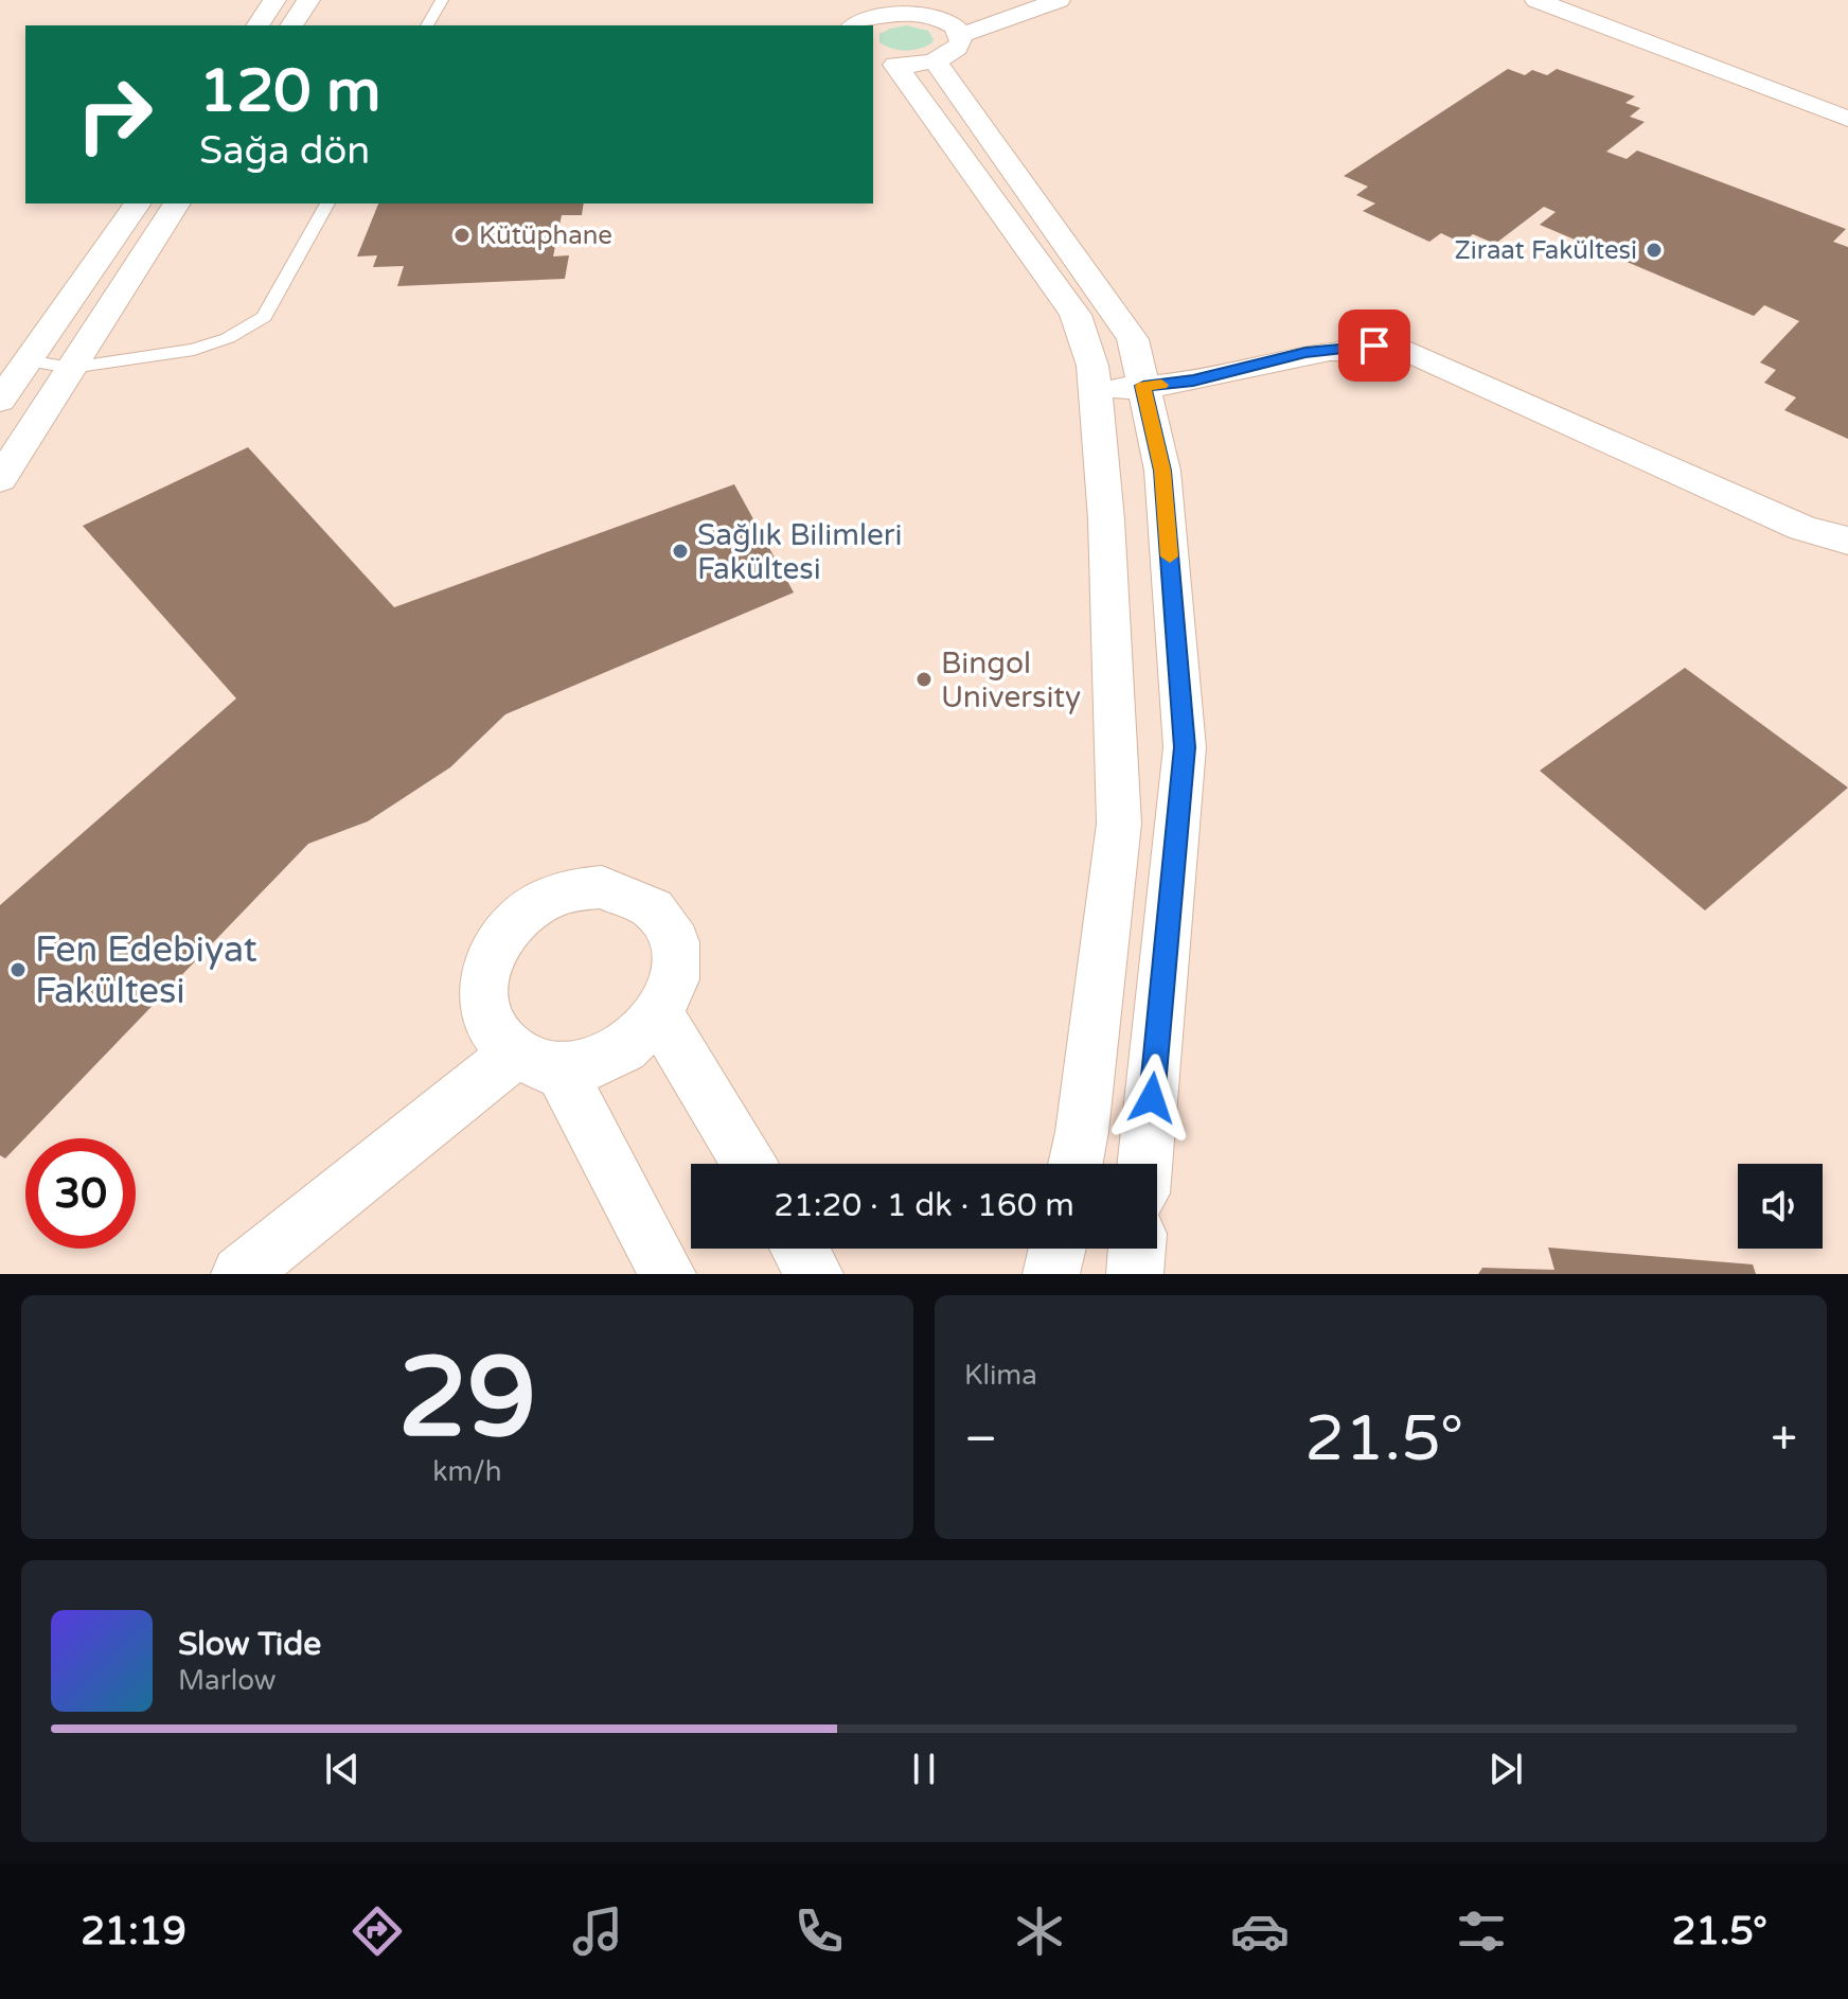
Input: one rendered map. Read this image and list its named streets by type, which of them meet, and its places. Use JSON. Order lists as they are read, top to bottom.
{
  "places": [
    "Kütüphane",
    "Ziraat Fakültesi",
    "Sağlık Bilimleri Fakültesi",
    "Bingol University",
    "Fen Edebiyat Fakültesi"
  ],
  "page": {
    "turn": ["120 m", "Sağa dön"],
    "limit": "30",
    "trip": "21:20 · 1 dk · 160 m",
    "tile": [
      ["29", "km/h"],
      "Klima"
    ],
    "heat": ["−", "21.5°", "+"],
    "song": ["Slow Tide", "Marlow"],
    "tabs": ["21:19", "21.5°"]
  }
}
